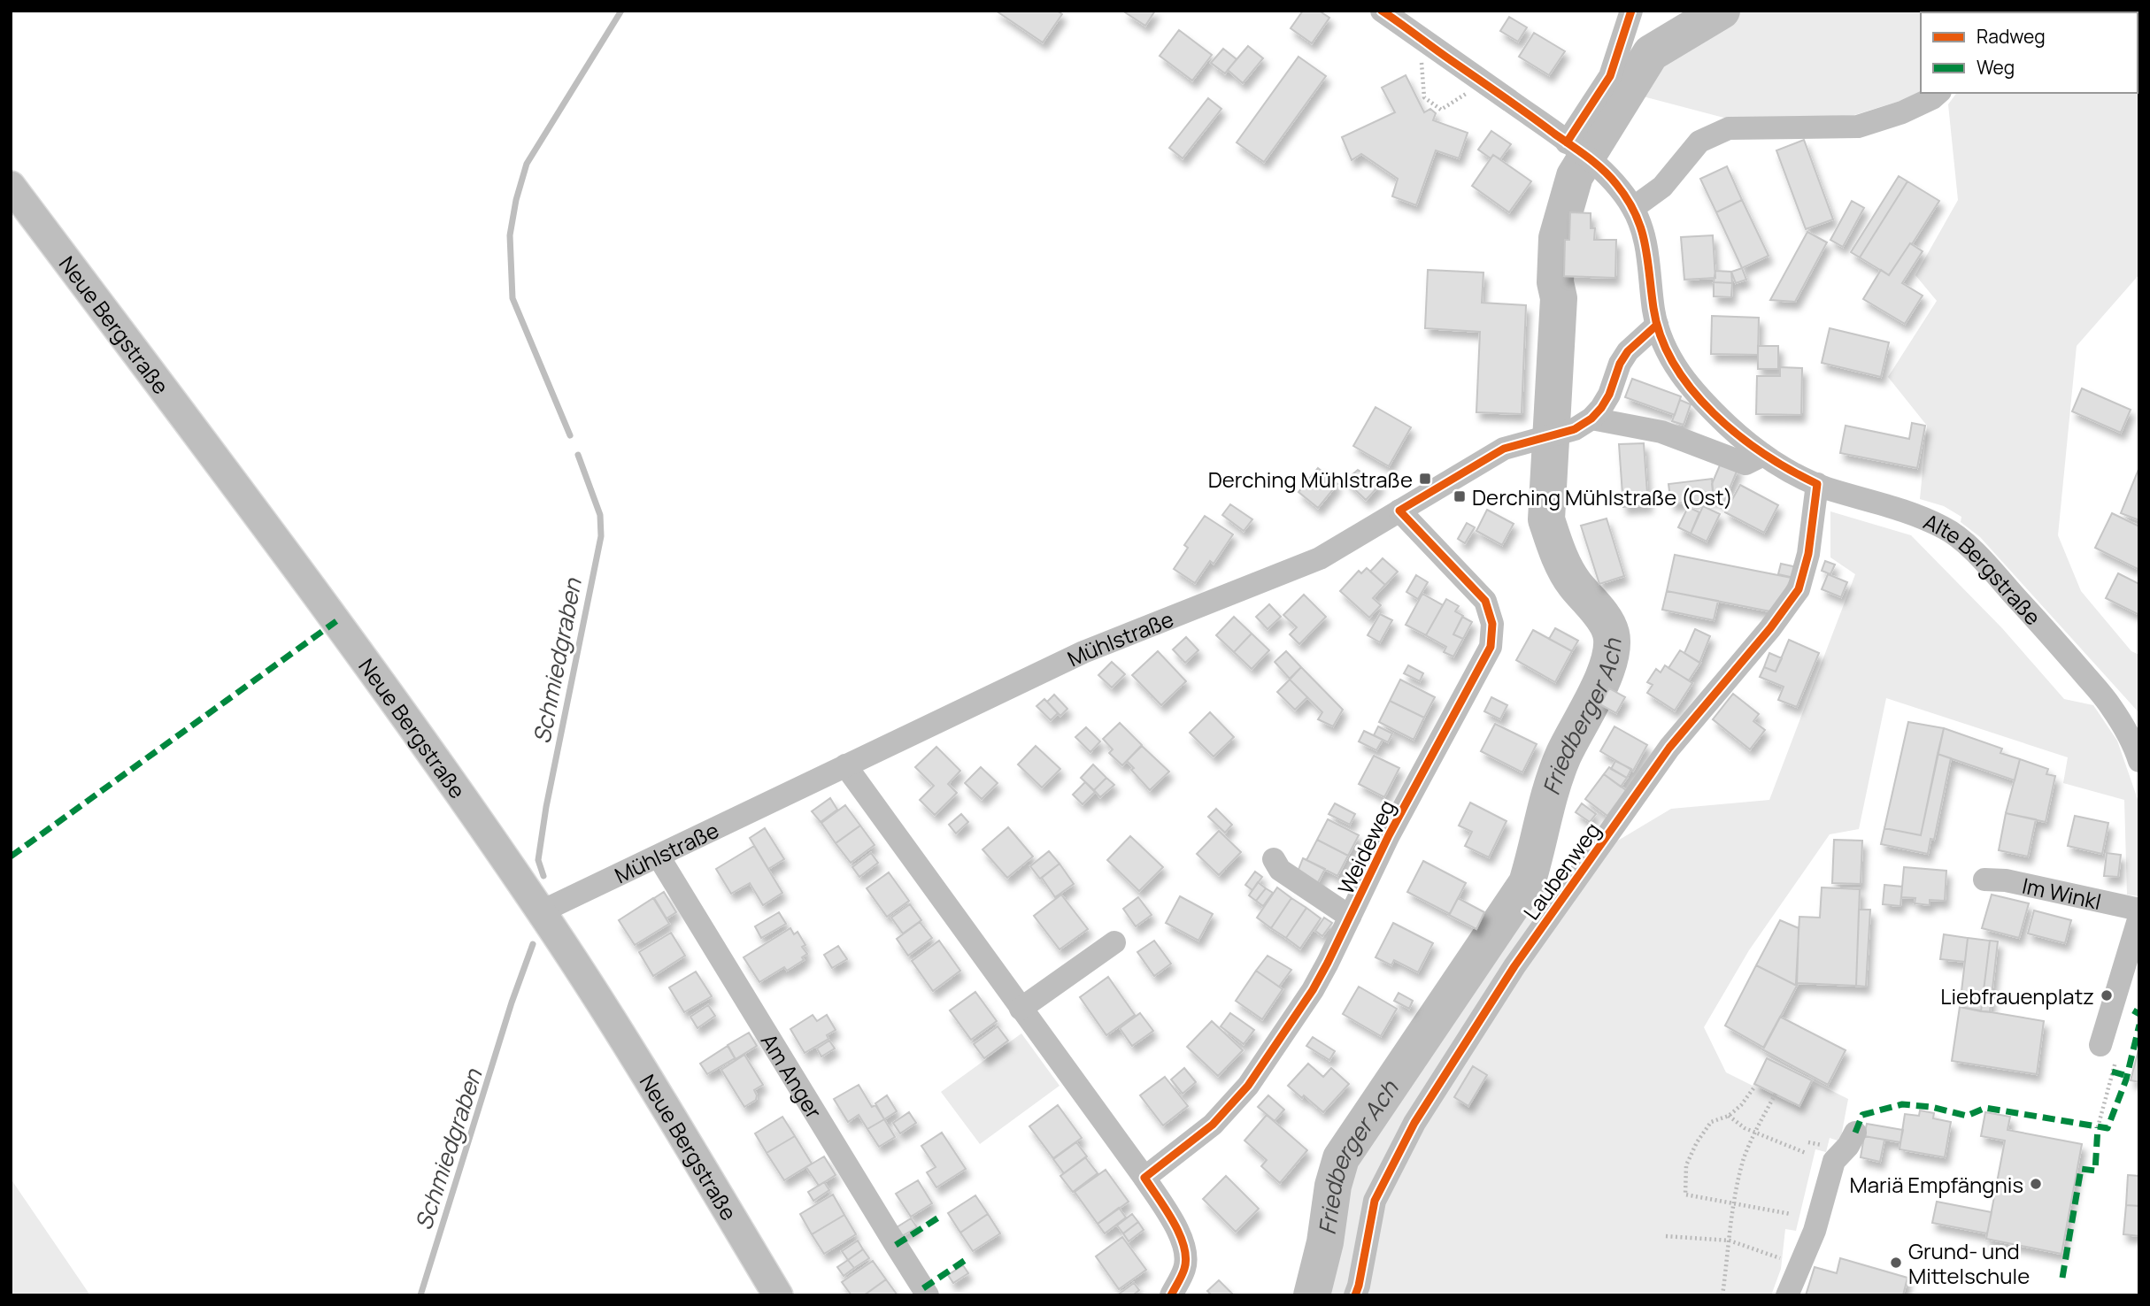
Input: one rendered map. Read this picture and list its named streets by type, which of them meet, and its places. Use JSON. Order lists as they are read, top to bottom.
{
  "streets": {
    "main road": ["Neue Bergstraße"],
    "street": [
      "Alte Bergstraße",
      "Mühlstraße",
      "Weideweg",
      "Laubenweg",
      "Im Winkl",
      "Am Anger"
    ]
  },
  "crossings": [
    ["Neue Bergstraße", "Mühlstraße"],
    ["Alte Bergstraße", "Mühlstraße"],
    ["Alte Bergstraße", "Laubenweg"],
    ["Mühlstraße", "Weideweg"],
    ["Mühlstraße", "Am Anger"]
  ],
  "water": ["Schmiedgraben", "Friedberger Ach"],
  "places": {
    "transit": ["Derching Mühlstraße", "Derching Mühlstraße (Ost)"],
    "other": ["Liebfrauenplatz", "Mariä Empfängnis", "Grund- und Mittelschule"]
  },
  "legend": ["Radweg", "Weg"]
}
